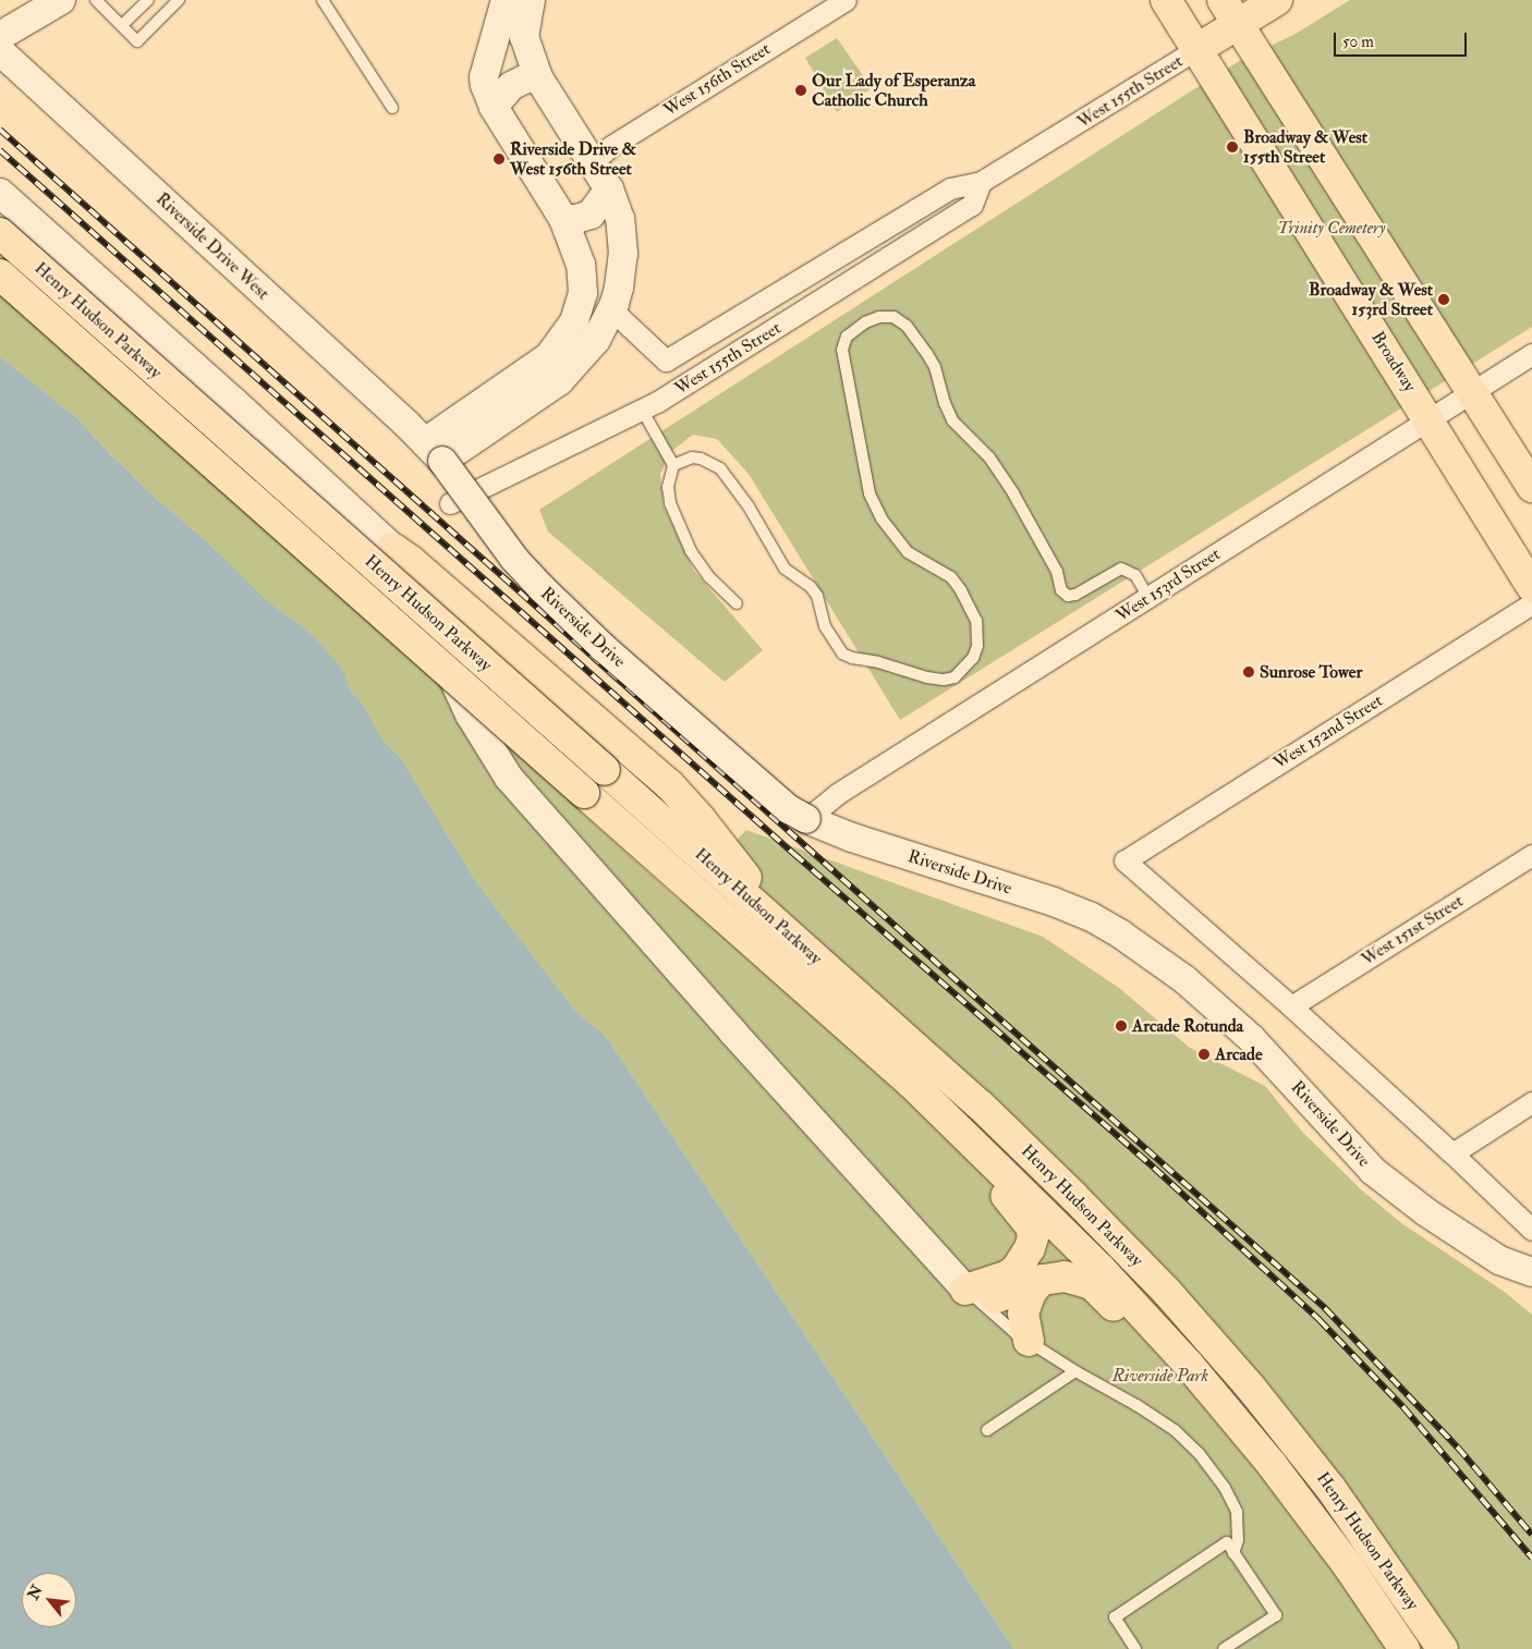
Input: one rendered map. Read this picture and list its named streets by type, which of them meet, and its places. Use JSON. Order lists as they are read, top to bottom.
{
  "streets": {
    "main road": [
      "West 155th Street",
      "Riverside Drive West",
      "Henry Hudson Parkway",
      "Broadway",
      "Riverside Drive"
    ],
    "street": [
      "West 156th Street",
      "West 153rd Street",
      "West 152nd Street",
      "West 151st Street"
    ]
  },
  "crossings": [
    ["West 155th Street", "Broadway"],
    ["Riverside Drive West", "Riverside Drive"],
    ["Broadway", "West 153rd Street"],
    ["West 153rd Street", "Riverside Drive"],
    ["West 152nd Street", "West 151st Street"]
  ],
  "parks": ["Trinity Cemetery", "Riverside Park"],
  "places": [
    "Our Lady of Esperanza Catholic Church",
    "Broadway & West 155th Street",
    "Riverside Drive & West 156th Street",
    "Broadway & West 153rd Street",
    "Sunrose Tower",
    "Arcade Rotunda",
    "Arcade"
  ],
  "scale_bar": "50 m",
  "north": "top left"
}
